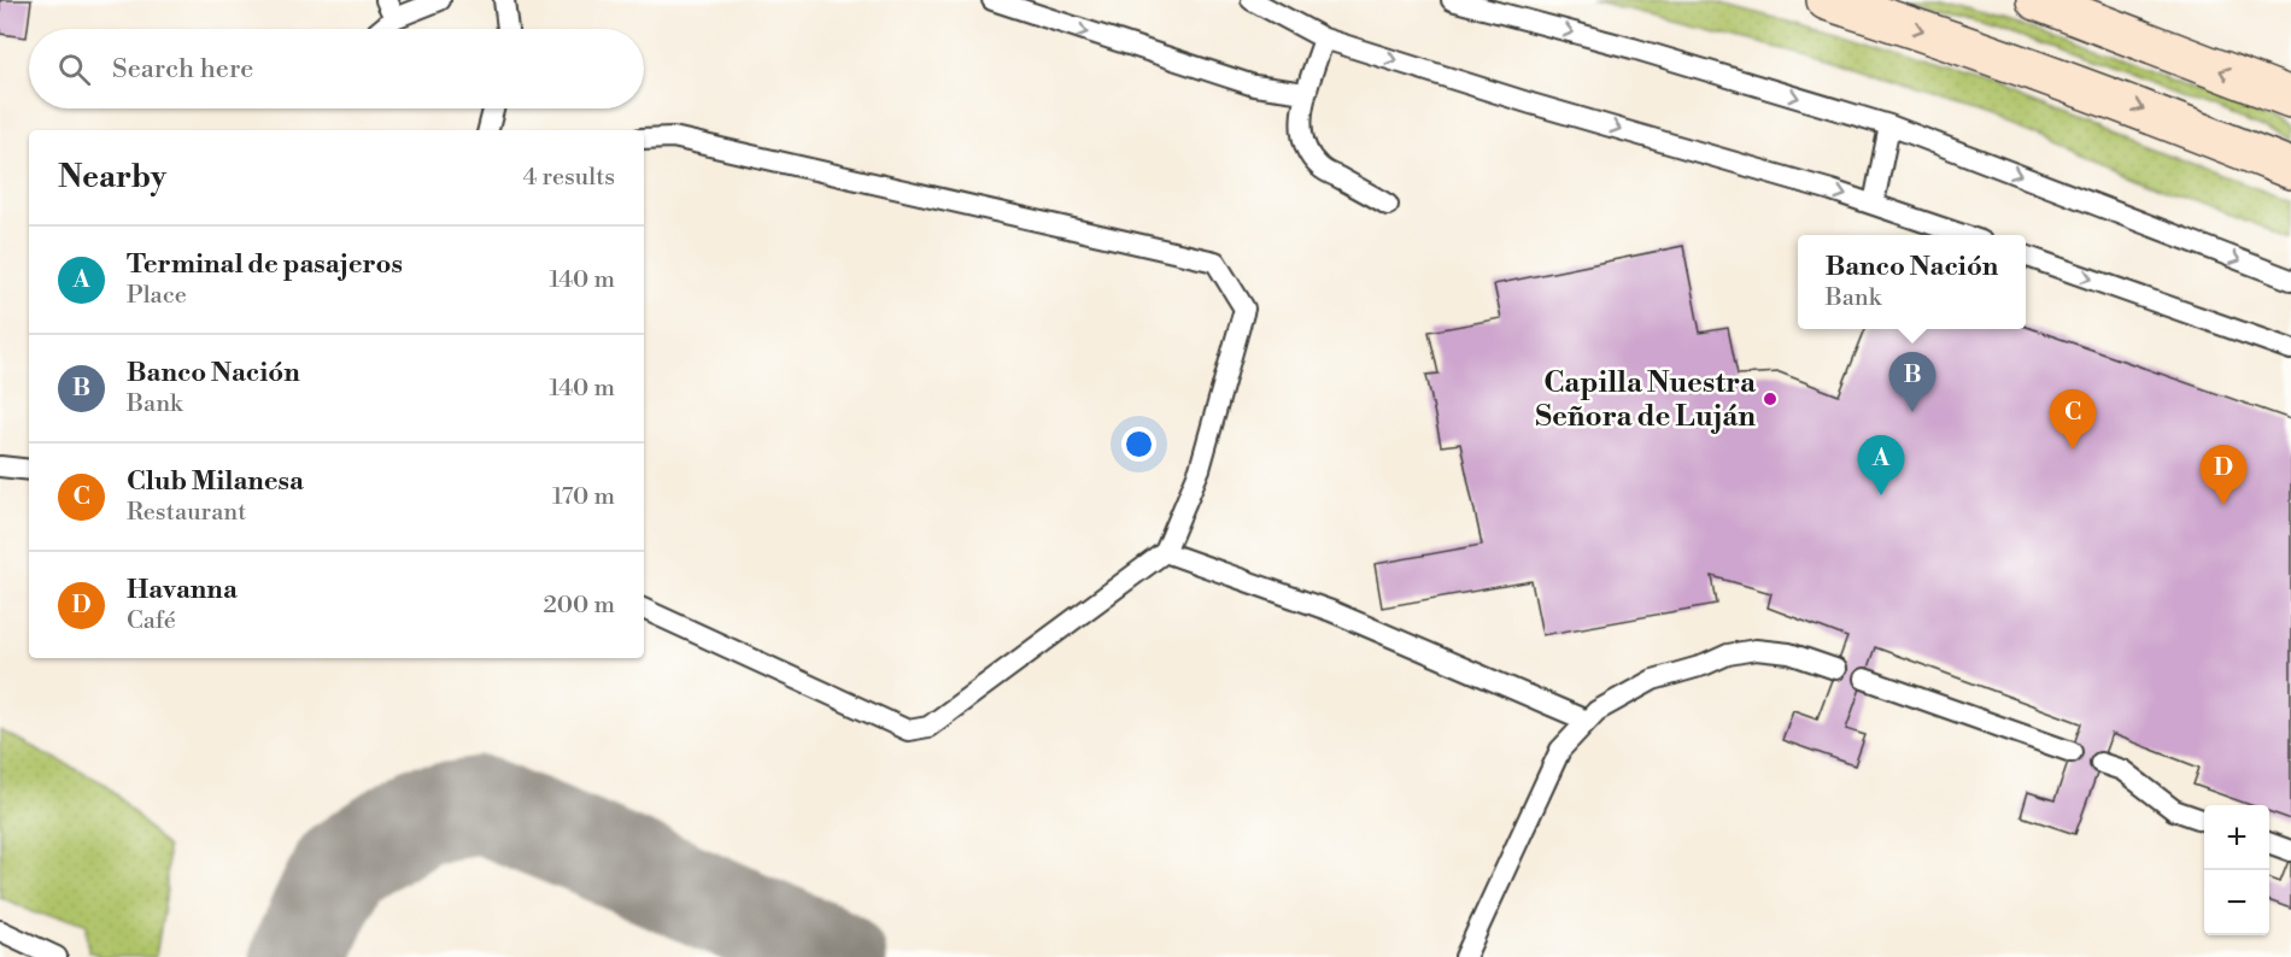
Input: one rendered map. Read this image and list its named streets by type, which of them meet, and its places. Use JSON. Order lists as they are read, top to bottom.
{
  "places": ["Capilla Nuestra Señora de Luján"],
  "page": {
    "search": "Search here",
    "heading": ["Nearby", "4 results"],
    "list": [
      {
        "mark": "A",
        "name": "Terminal de pasajeros",
        "note": "Place",
        "value": "140 m"
      },
      {
        "mark": "B",
        "name": "Banco Nación",
        "note": "Bank",
        "value": "140 m"
      },
      {
        "mark": "C",
        "name": "Club Milanesa",
        "note": "Restaurant",
        "value": "170 m"
      },
      {
        "mark": "D",
        "name": "Havanna",
        "note": "Café",
        "value": "200 m"
      }
    ],
    "popup": ["Banco Nación", "Bank"],
    "pins": [
      "B",
      "C",
      "A",
      "D"
    ],
    "map_buttons": ["+", "−"]
  }
}
